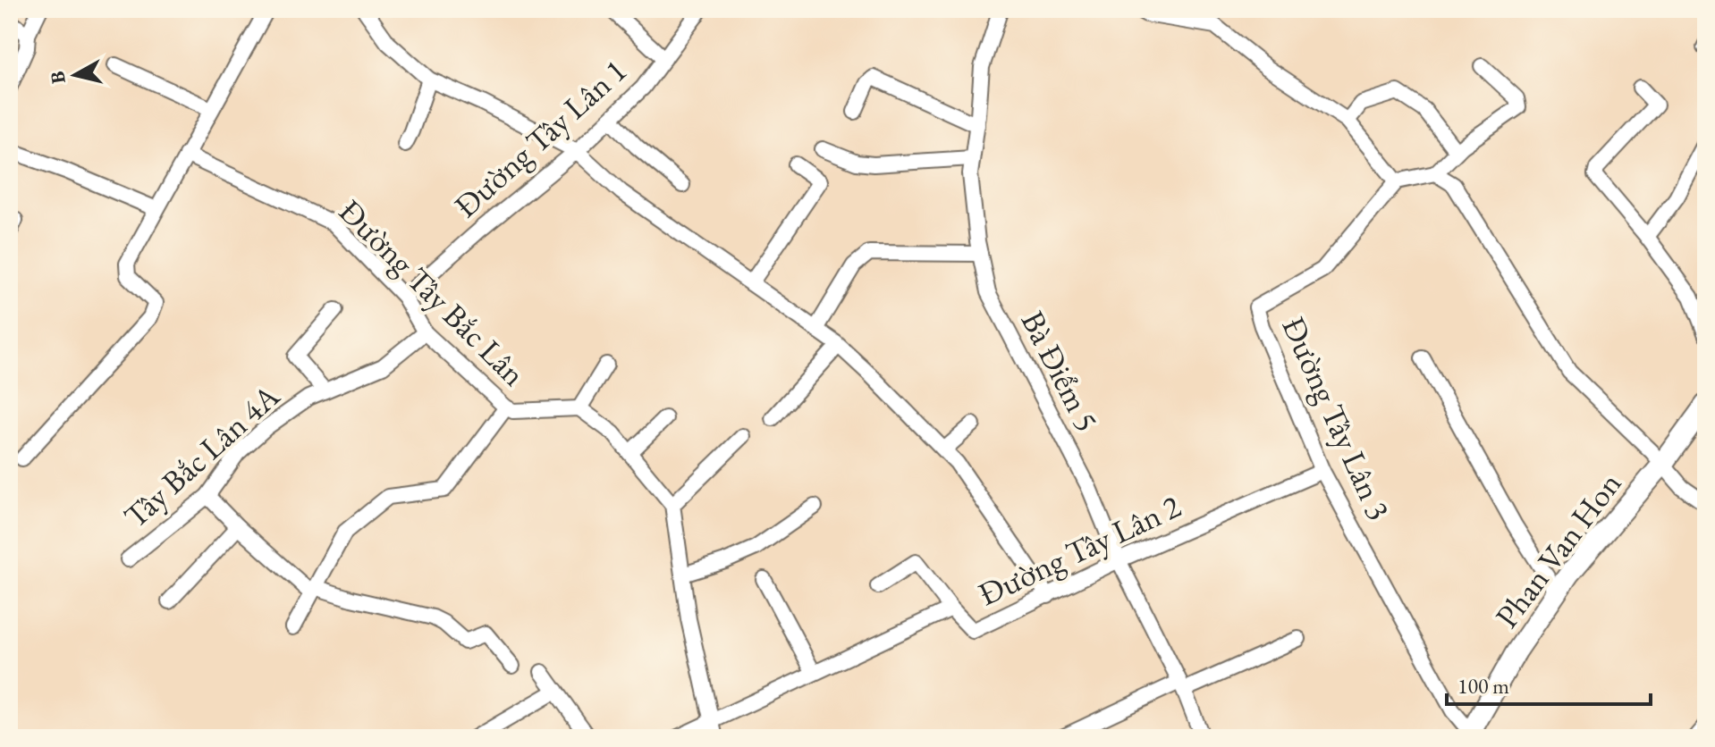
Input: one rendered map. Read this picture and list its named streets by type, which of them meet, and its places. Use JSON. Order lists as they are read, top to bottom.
{
  "streets": {
    "main road": ["Phan Van Hon"],
    "street": [
      "Đường Tây Lân 1",
      "Đường Tây Bắc Lân",
      "Bà Điểm 5",
      "Đường Tây Lân 3",
      "Tây Bắc Lân 4A",
      "Đường Tây Lân 2"
    ]
  },
  "crossings": [
    ["Đường Tây Lân 1", "Đường Tây Bắc Lân"],
    ["Đường Tây Bắc Lân", "Tây Bắc Lân 4A"],
    ["Bà Điểm 5", "Đường Tây Lân 2"],
    ["Đường Tây Lân 3", "Đường Tây Lân 2"],
    ["Đường Tây Lân 3", "Phan Van Hon"]
  ],
  "scale_bar": "100 m",
  "north": "left"
}
